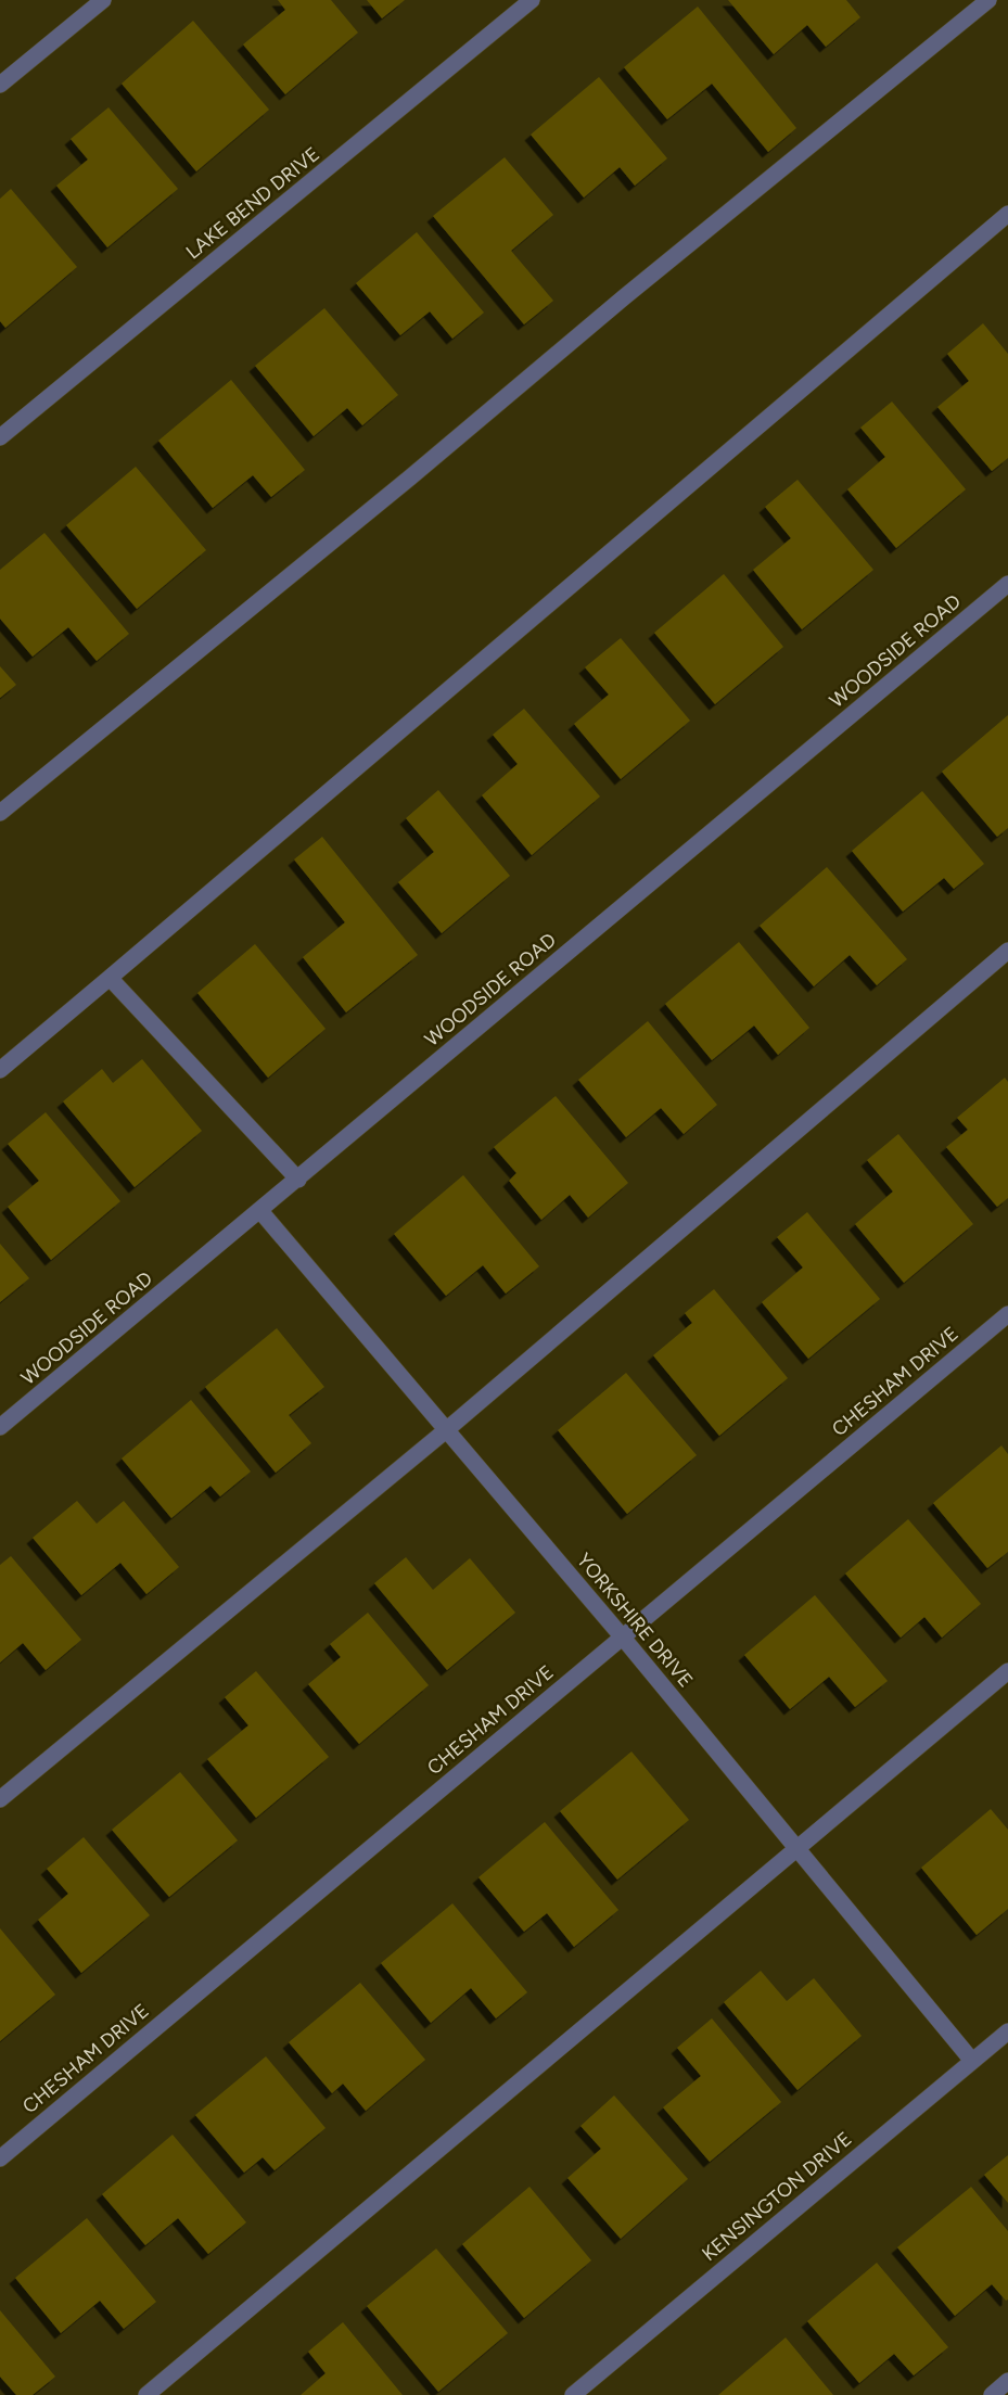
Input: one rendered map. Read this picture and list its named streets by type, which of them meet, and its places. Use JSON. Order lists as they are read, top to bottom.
{
  "streets": {
    "street": [
      "LAKE BEND DRIVE",
      "WOODSIDE ROAD",
      "CHESHAM DRIVE",
      "YORKSHIRE DRIVE",
      "KENSINGTON DRIVE"
    ]
  },
  "crossings": [
    ["WOODSIDE ROAD", "YORKSHIRE DRIVE"],
    ["CHESHAM DRIVE", "YORKSHIRE DRIVE"],
    ["YORKSHIRE DRIVE", "KENSINGTON DRIVE"]
  ]
}
